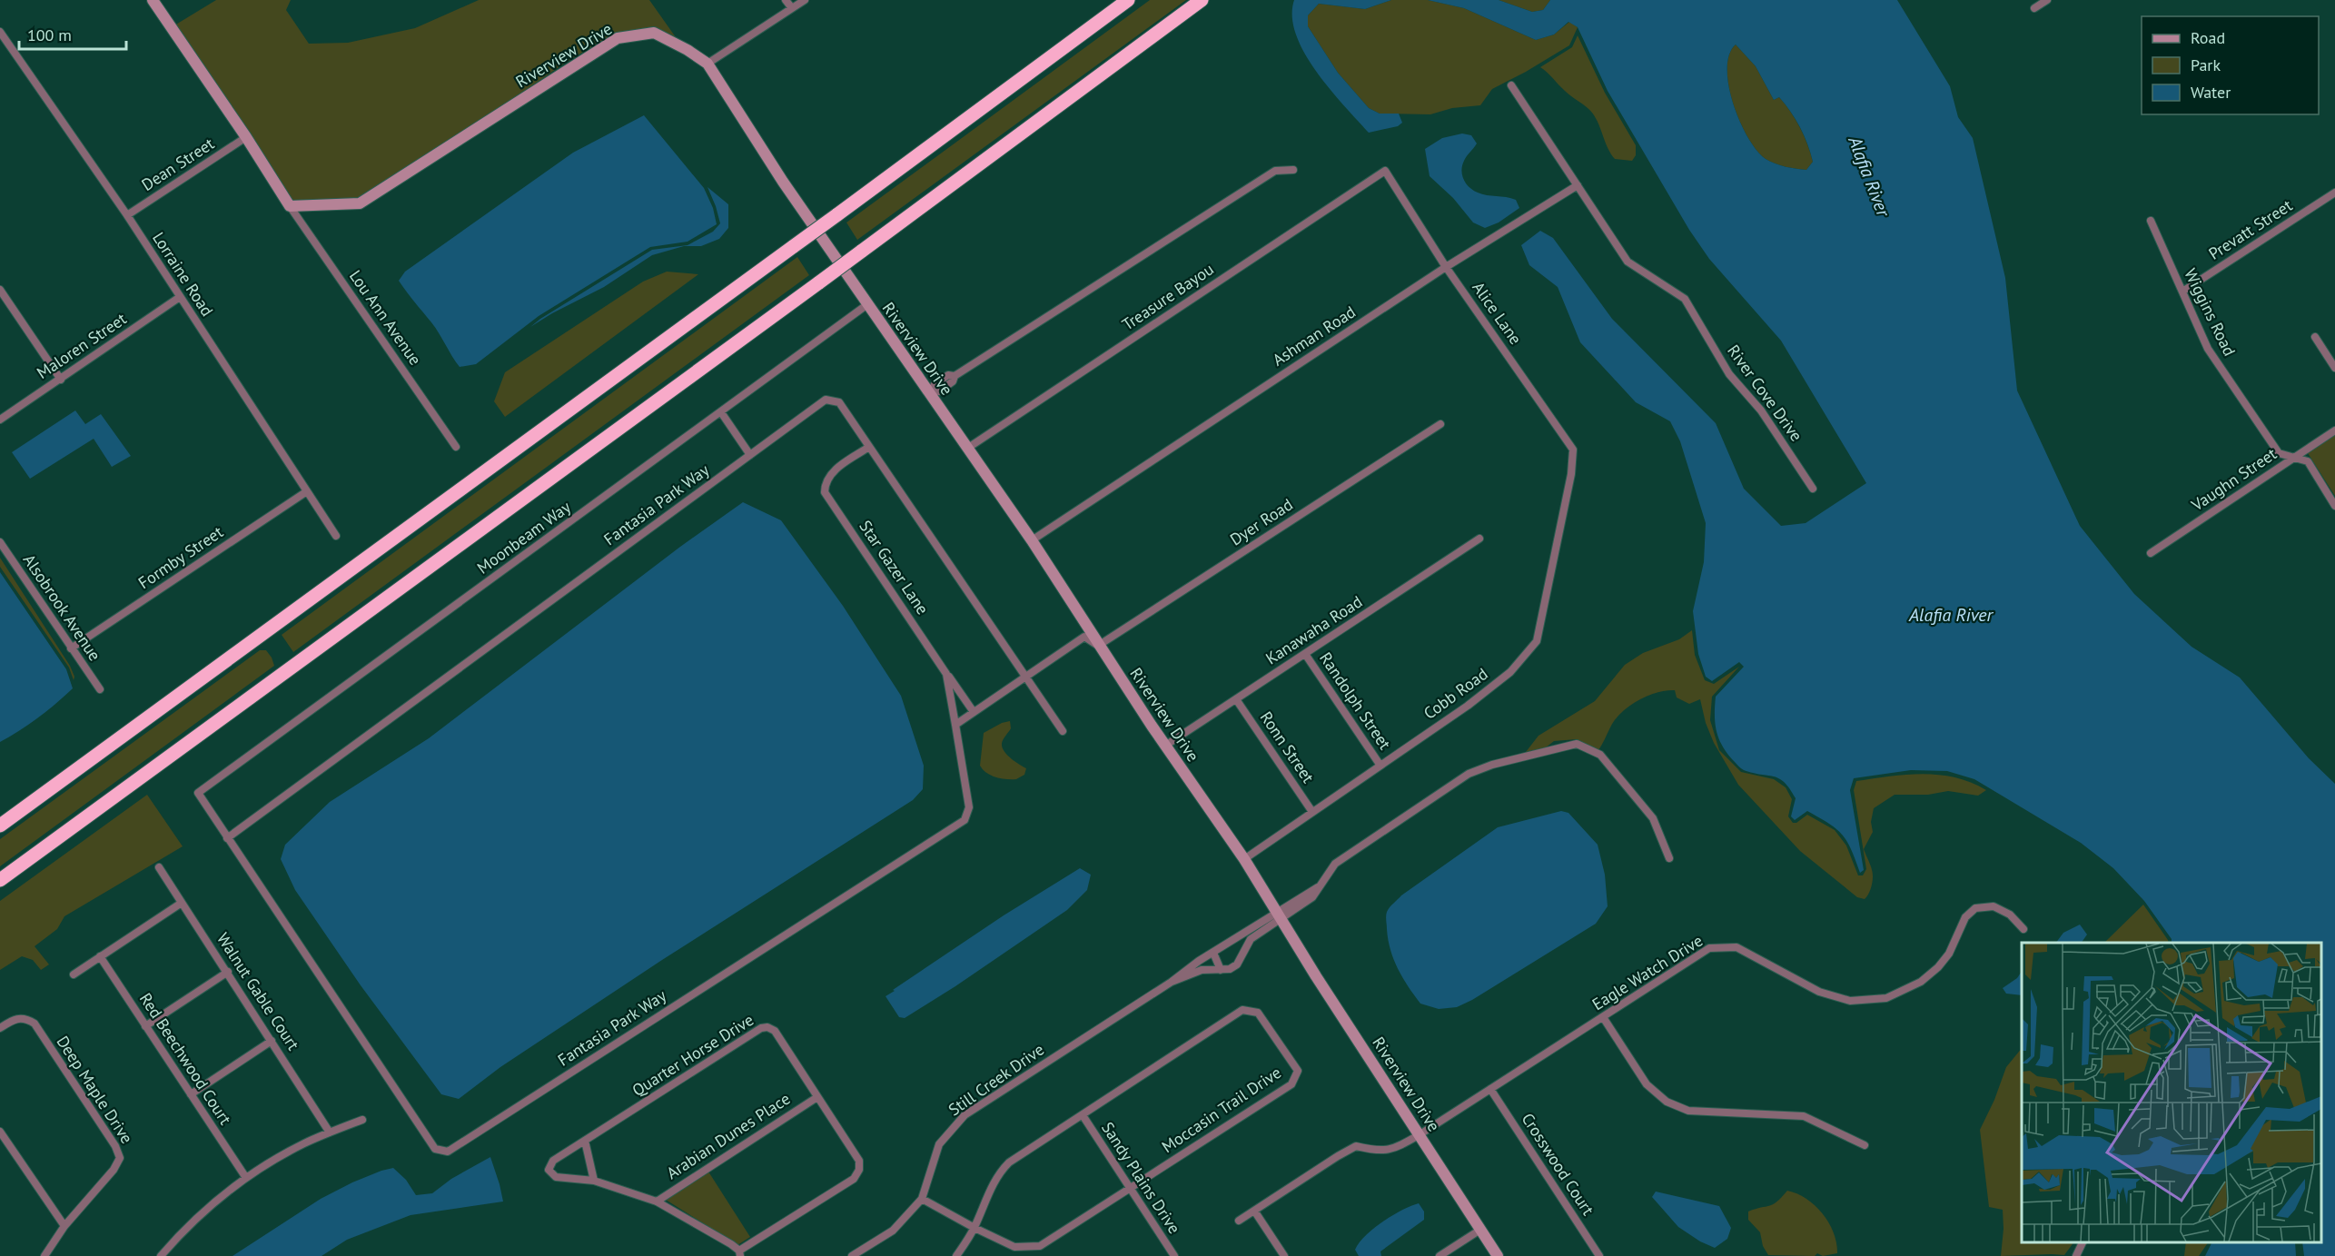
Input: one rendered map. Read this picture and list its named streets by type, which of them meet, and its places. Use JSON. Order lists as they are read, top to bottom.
{
  "streets": {
    "street": [
      "Riverview Drive",
      "Dean Street",
      "Prevatt Street",
      "Lorraine Road",
      "Treasure Bayou",
      "Wiggins Road",
      "Alice Lane",
      "Lou Ann Avenue",
      "Ashman Road",
      "Maloren Street",
      "River Cove Drive",
      "Vaughn Street",
      "Fantasia Park Way",
      "Dyer Road",
      "Moonbeam Way",
      "Formby Street",
      "Star Gazer Lane",
      "Alsobrook Avenue",
      "Kanawaha Road",
      "Cobb Road",
      "Randolph Street",
      "Ronn Street",
      "Eagle Watch Drive",
      "Walnut Gable Court",
      "Quarter Horse Drive",
      "Red Beechwood Court",
      "Still Creek Drive",
      "Deep Maple Drive",
      "Moccasin Trail Drive",
      "Arabian Dunes Place",
      "Crosswood Court",
      "Sandy Plains Drive"
    ]
  },
  "crossings": [
    ["Riverview Drive", "Treasure Bayou"],
    ["Riverview Drive", "Lou Ann Avenue"],
    ["Riverview Drive", "Ashman Road"],
    ["Riverview Drive", "Dyer Road"],
    ["Riverview Drive", "Moonbeam Way"],
    ["Riverview Drive", "Kanawaha Road"],
    ["Riverview Drive", "Cobb Road"],
    ["Riverview Drive", "Eagle Watch Drive"],
    ["Riverview Drive", "Still Creek Drive"],
    ["Dean Street", "Lorraine Road"],
    ["Prevatt Street", "Wiggins Road"],
    ["Lorraine Road", "Maloren Street"],
    ["Lorraine Road", "Formby Street"],
    ["Treasure Bayou", "Alice Lane"],
    ["Wiggins Road", "Vaughn Street"],
    ["Alice Lane", "Ashman Road"],
    ["Alice Lane", "Cobb Road"],
    ["Ashman Road", "River Cove Drive"],
    ["Fantasia Park Way", "Moonbeam Way"],
    ["Fantasia Park Way", "Star Gazer Lane"],
    ["Formby Street", "Alsobrook Avenue"],
    ["Kanawaha Road", "Randolph Street"],
    ["Kanawaha Road", "Ronn Street"],
    ["Cobb Road", "Randolph Street"],
    ["Cobb Road", "Ronn Street"],
    ["Eagle Watch Drive", "Crosswood Court"],
    ["Quarter Horse Drive", "Arabian Dunes Place"],
    ["Still Creek Drive", "Moccasin Trail Drive"],
    ["Moccasin Trail Drive", "Sandy Plains Drive"]
  ],
  "water": ["Alafia River"],
  "legend": ["Road", "Park", "Water"],
  "scale_bar": "100 m"
}
